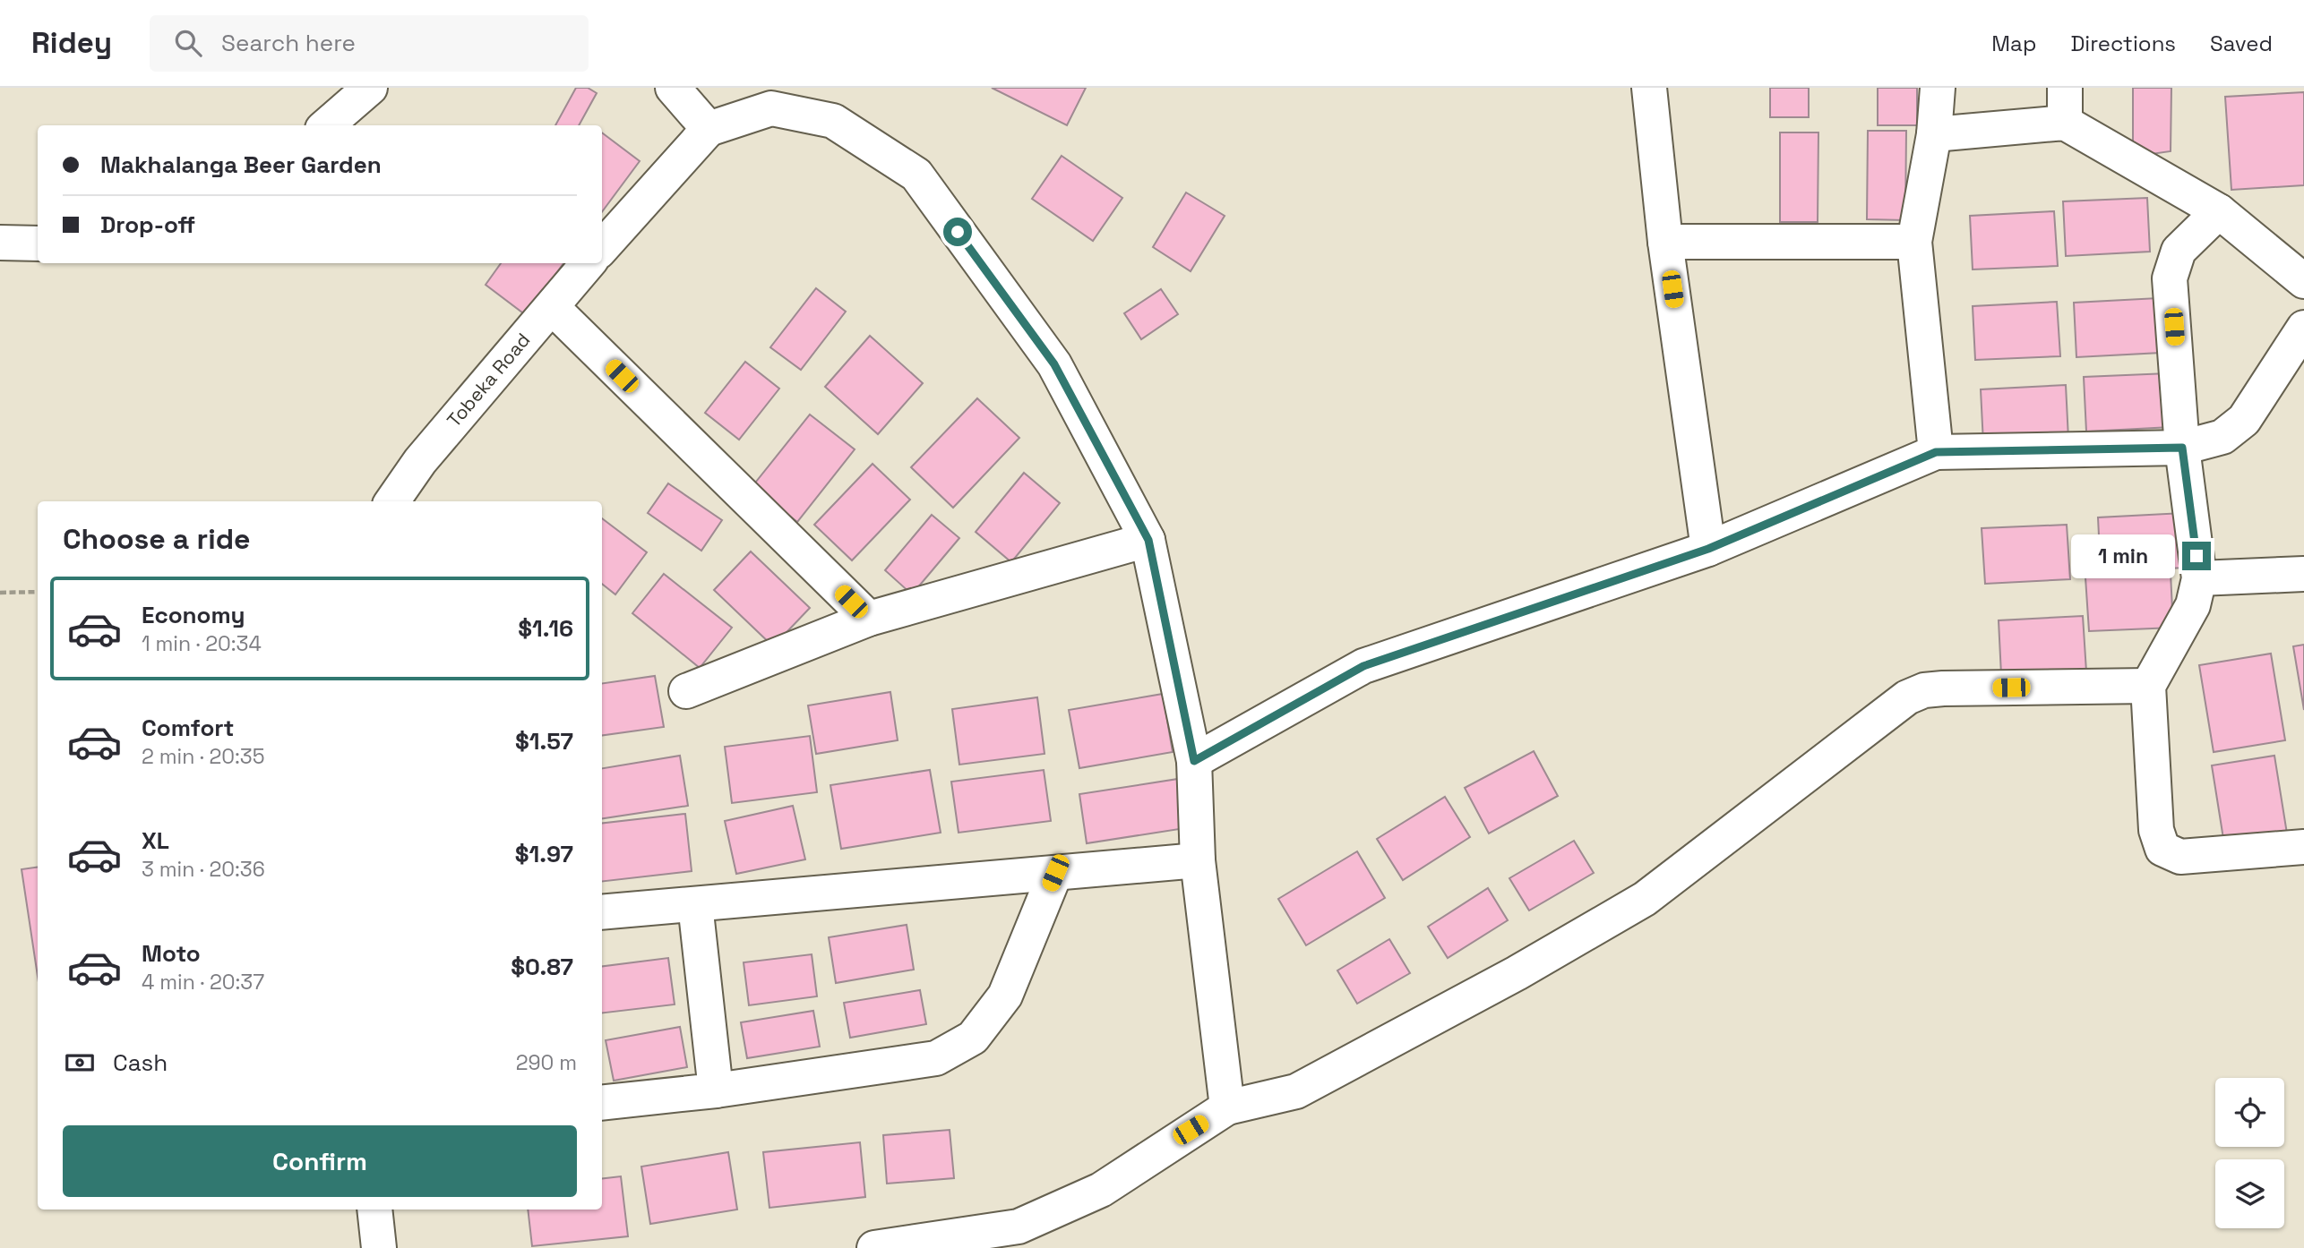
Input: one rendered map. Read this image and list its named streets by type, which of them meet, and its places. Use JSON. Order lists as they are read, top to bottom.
{
  "streets": {
    "street": ["Tobeka Road"]
  },
  "page": {
    "header": "Ridey",
    "search": "Search here",
    "nav": ["Map", "Directions", "Saved"],
    "banner": ["Makhalanga Beer Garden", "Drop-off"],
    "heading": "Choose a ride",
    "bubble": "1 min",
    "list": [
      {
        "name": "Economy",
        "note": "1 min · 20:34",
        "value": "$1.16"
      },
      {
        "name": "Comfort",
        "note": "2 min · 20:35",
        "value": "$1.57"
      },
      {
        "name": "XL",
        "note": "3 min · 20:36",
        "value": "$1.97"
      },
      {
        "name": "Moto",
        "note": "4 min · 20:37",
        "value": "$0.87"
      }
    ],
    "pay": ["Cash", "290 m"],
    "buttons": "Confirm"
  }
}
